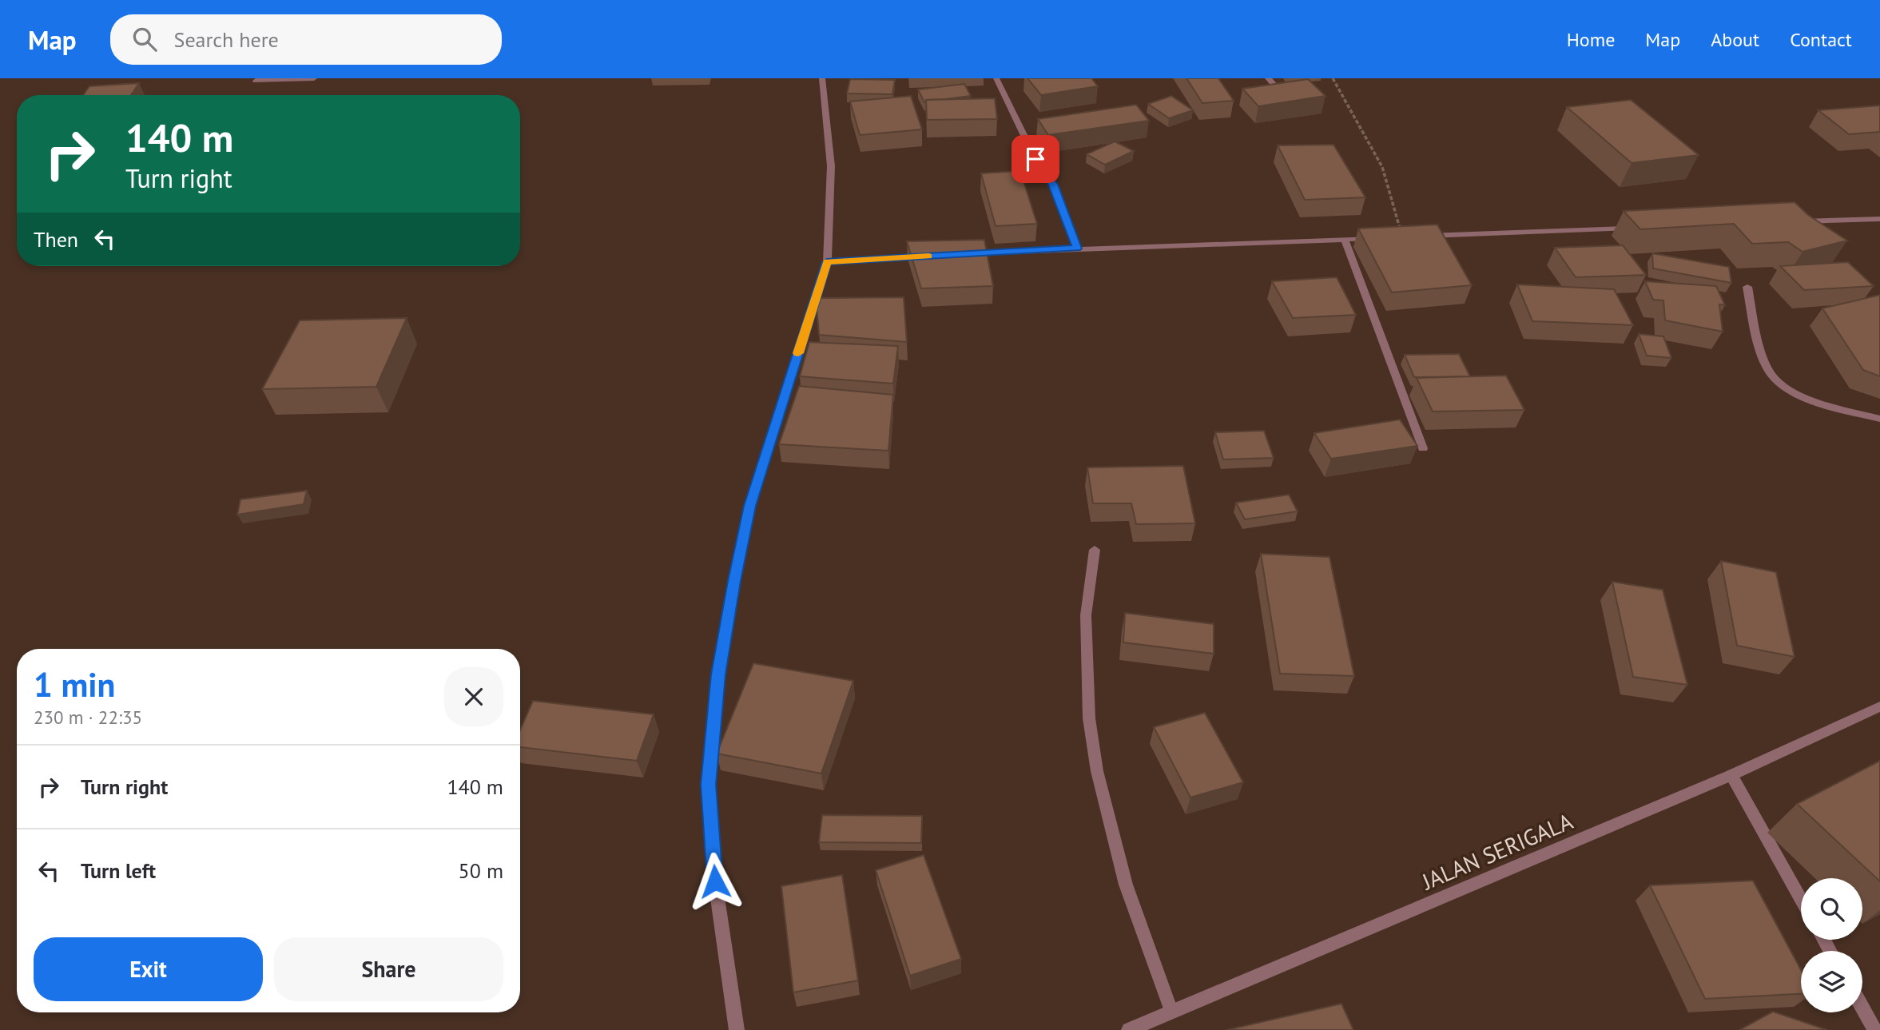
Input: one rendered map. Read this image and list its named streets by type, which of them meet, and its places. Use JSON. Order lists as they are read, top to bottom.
{
  "streets": {
    "street": ["JALAN SERIGALA"]
  },
  "page": {
    "header": "Map",
    "search": "Search here",
    "nav": [
      "Home",
      "Map",
      "About",
      "Contact"
    ],
    "turn": ["140 m", "Turn right"],
    "then": "Then",
    "heading": ["1 min", "230 m · 22:35"],
    "list": [
      {
        "name": "Turn right",
        "value": "140 m"
      },
      {
        "name": "Turn left",
        "value": "50 m"
      }
    ],
    "buttons": ["Exit", "Share"]
  }
}
